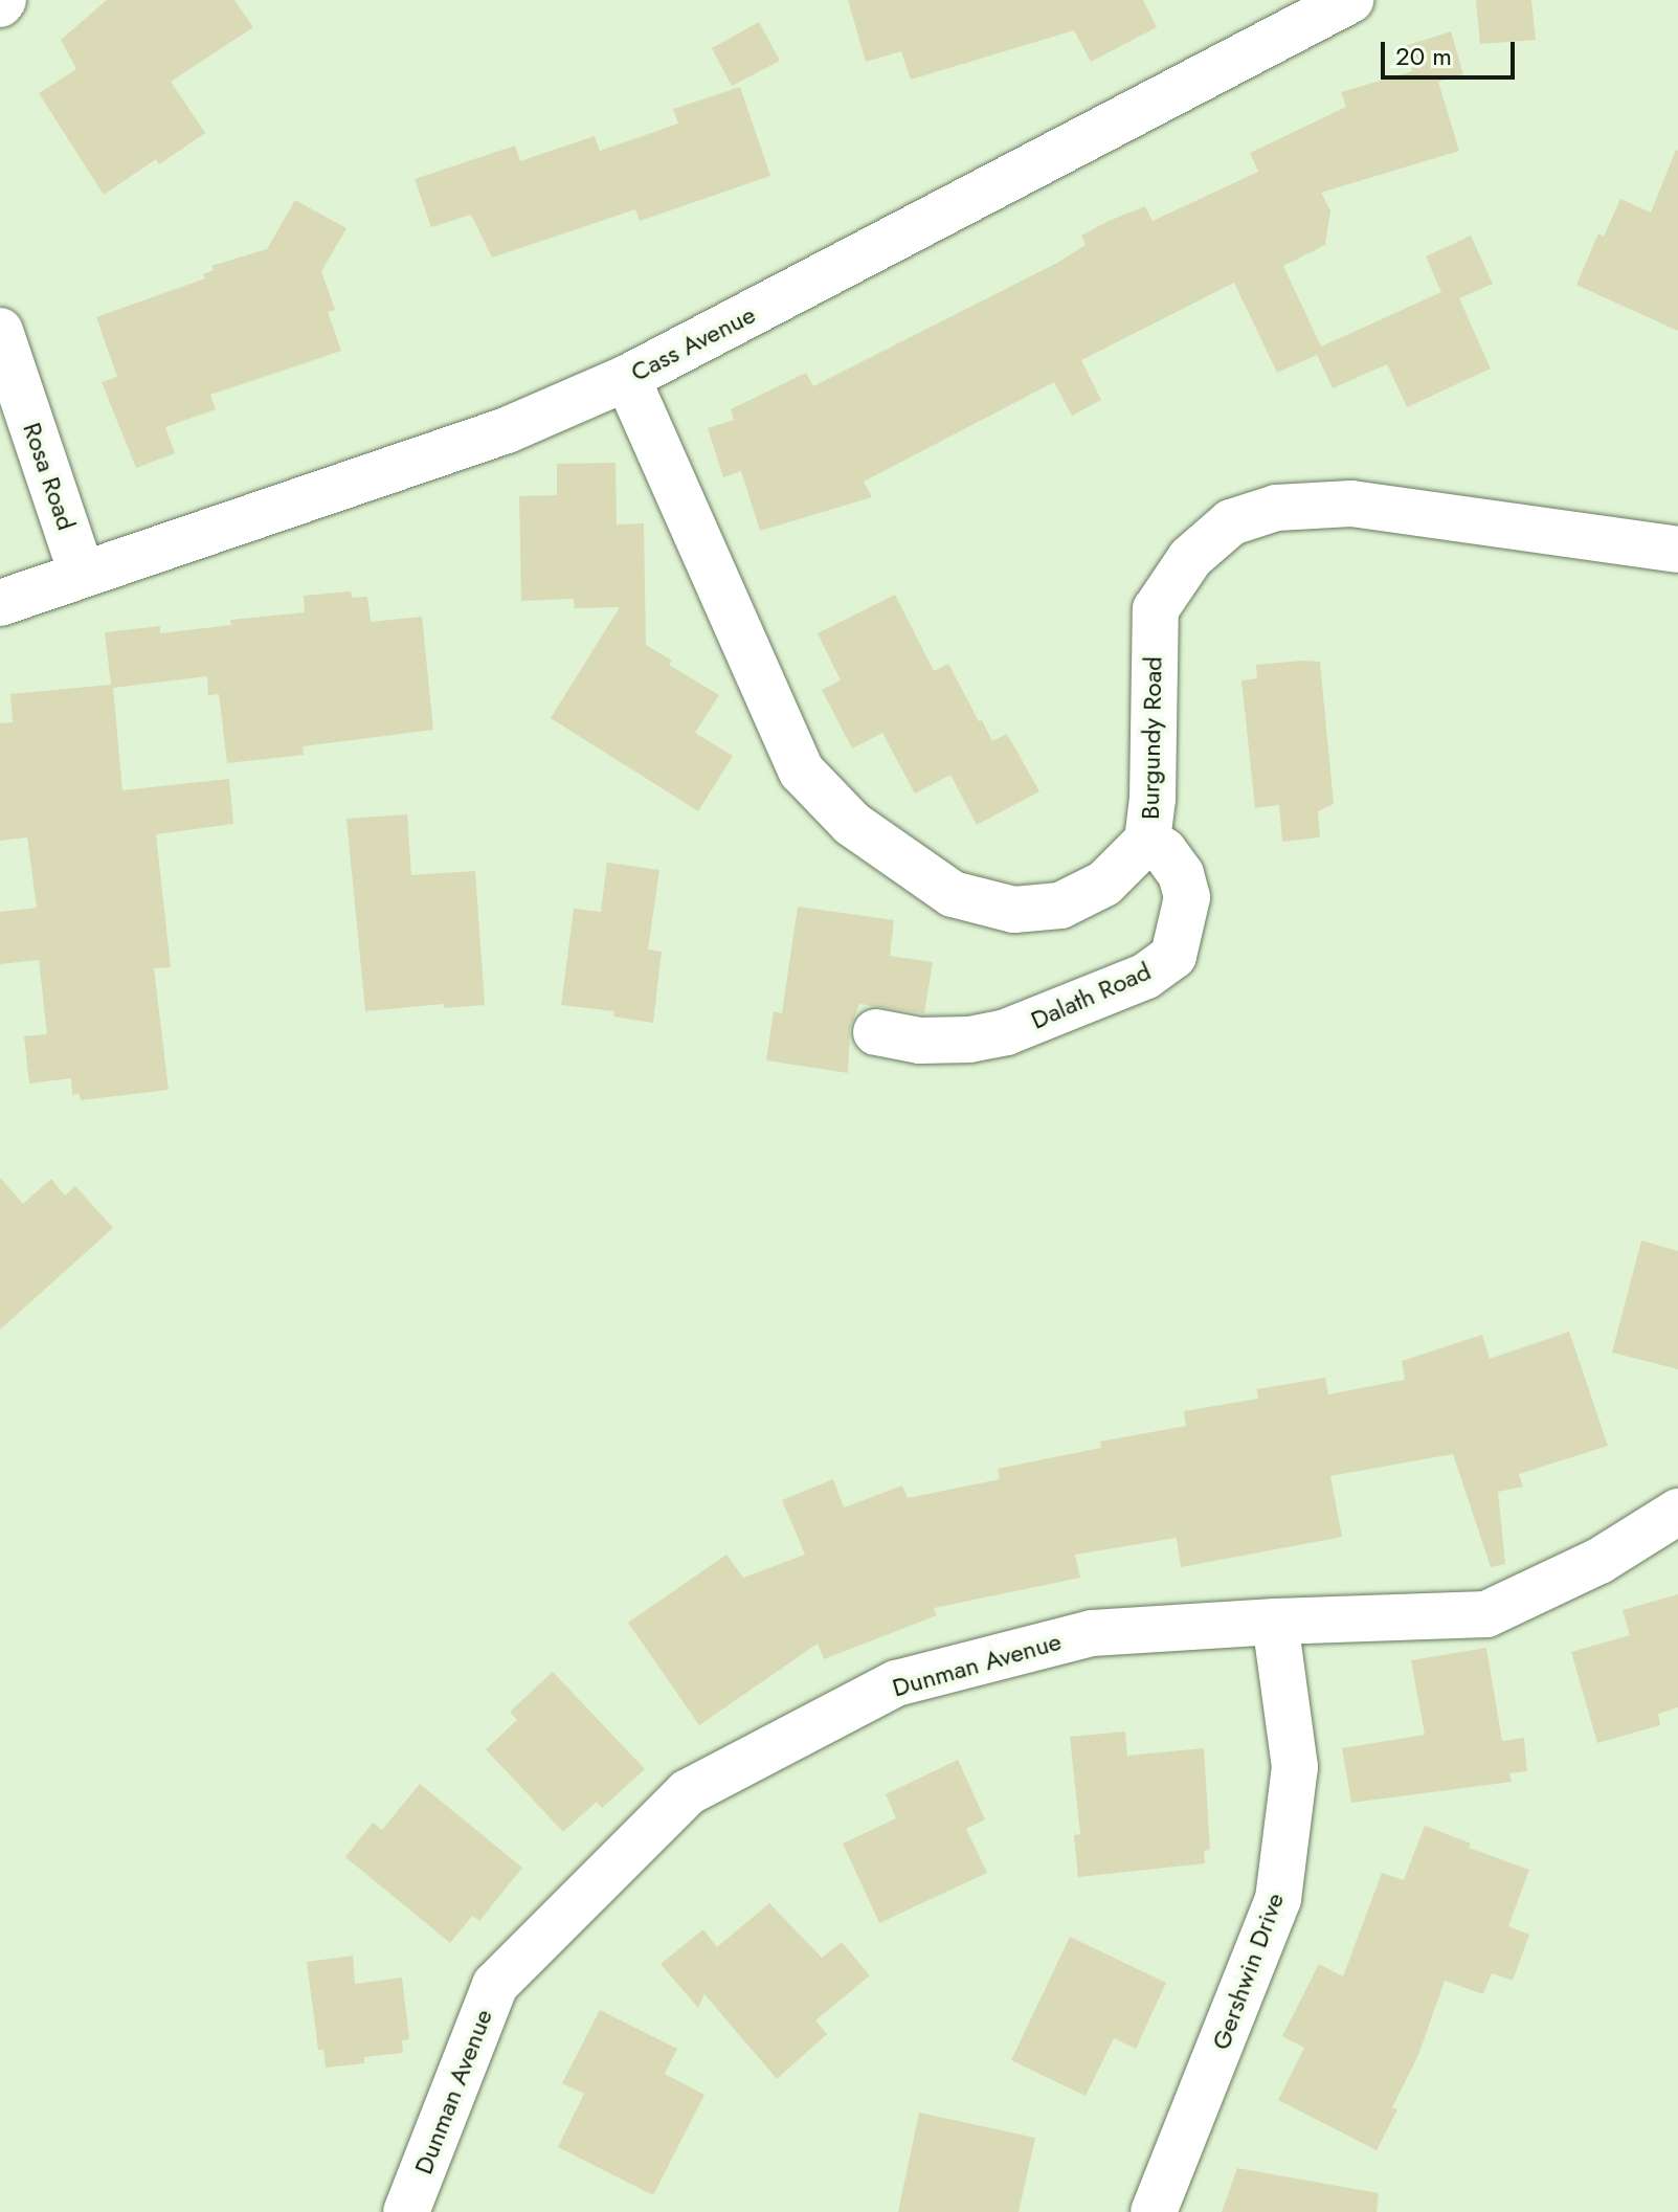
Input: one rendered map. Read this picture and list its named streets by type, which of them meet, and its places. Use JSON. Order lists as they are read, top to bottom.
{
  "streets": {
    "street": [
      "Cass Avenue",
      "Rosa Road",
      "Burgundy Road",
      "Dalath Road",
      "Dunman Avenue",
      "Gershwin Drive"
    ]
  },
  "crossings": [
    ["Cass Avenue", "Rosa Road"],
    ["Cass Avenue", "Burgundy Road"],
    ["Burgundy Road", "Dalath Road"],
    ["Dunman Avenue", "Gershwin Drive"]
  ],
  "scale_bar": "20 m"
}
